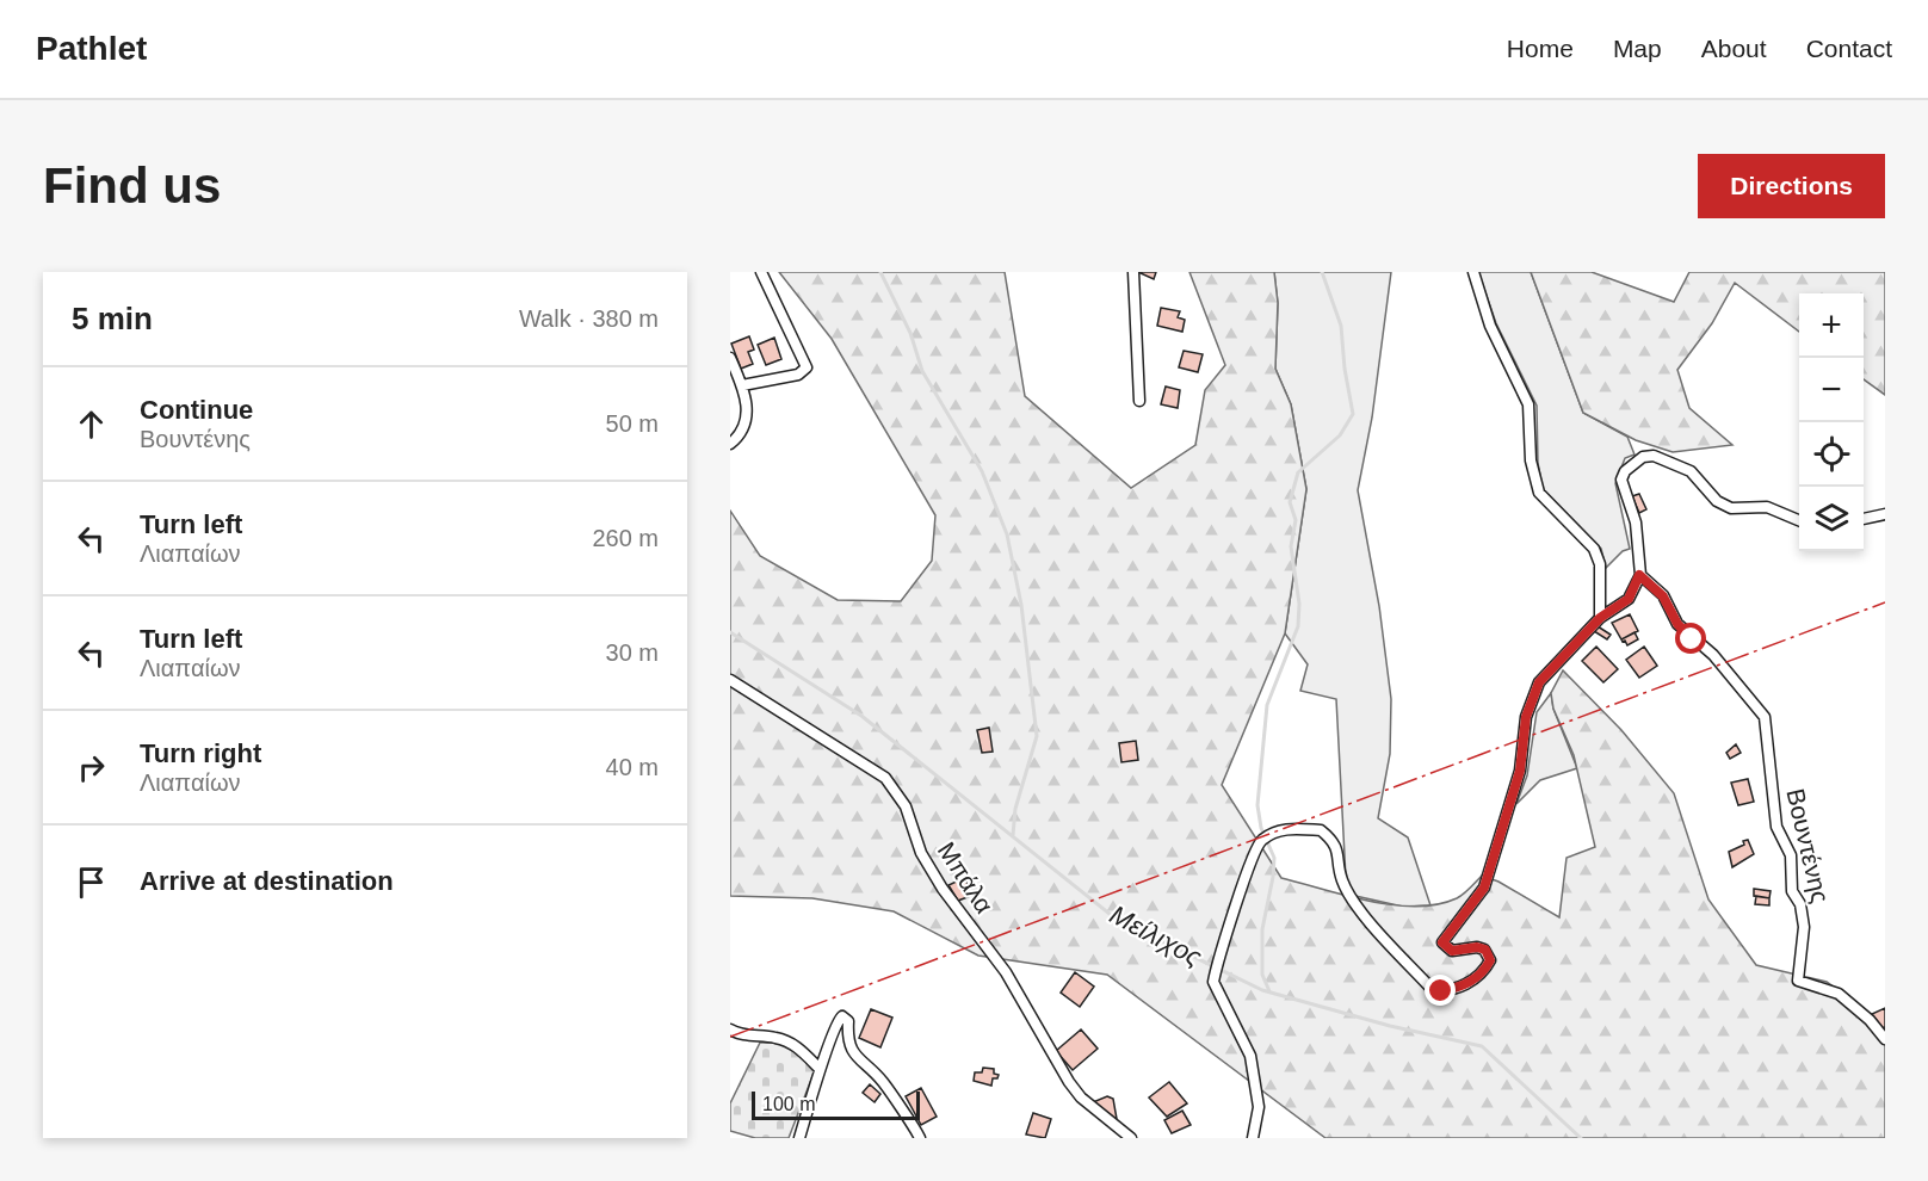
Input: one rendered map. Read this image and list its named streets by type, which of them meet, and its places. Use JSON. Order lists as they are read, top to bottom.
{
  "streets": {
    "street": ["Βουντένης", "Μπάλα"]
  },
  "water": ["Μείλιχος"],
  "scale_bar": "100 m",
  "page": {
    "header": "Pathlet",
    "nav": [
      "Home",
      "Map",
      "About",
      "Contact"
    ],
    "buttons": "Directions",
    "title": "Find us",
    "heading": ["5 min", "Walk · 380 m"],
    "map_buttons": ["+", "−"],
    "list": [
      ["Continue", "Βουντένης", "50 m"],
      ["Turn left", "Λιαπαίων", "260 m"],
      ["Turn left", "Λιαπαίων", "30 m"],
      ["Turn right", "Λιαπαίων", "40 m"],
      "Arrive at destination"
    ],
    "scale": "100 m"
  }
}
